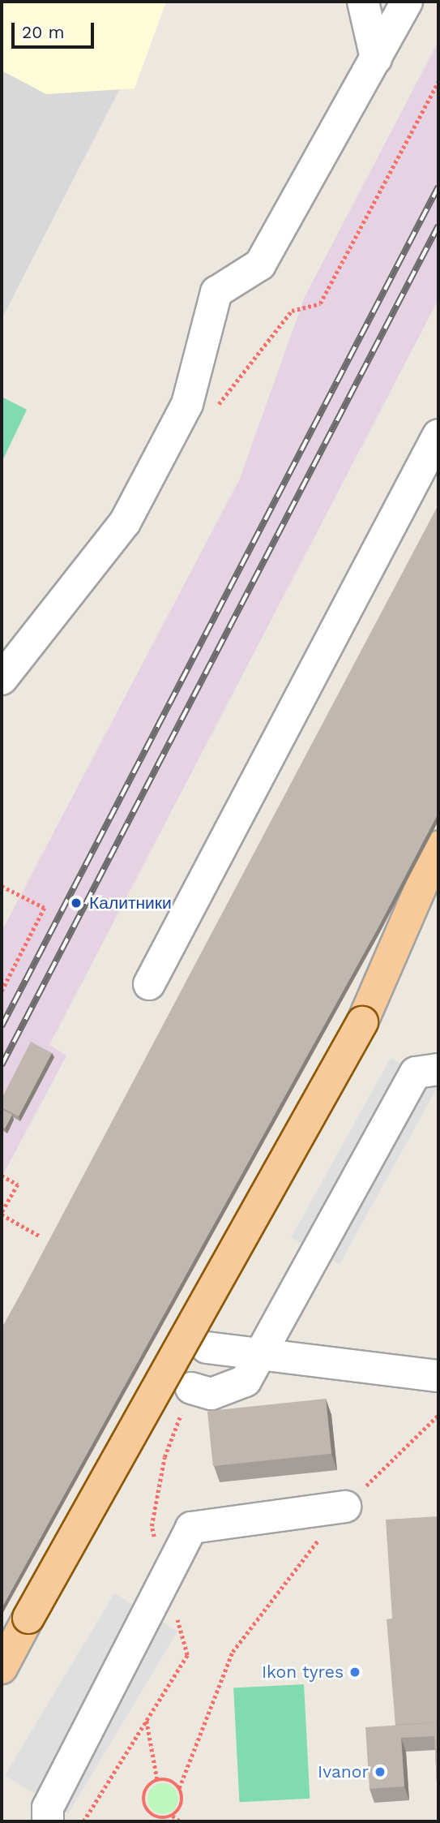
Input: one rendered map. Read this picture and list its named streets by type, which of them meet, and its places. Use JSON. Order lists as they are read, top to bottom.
{
  "places": ["Калитники", "Ikon tyres", "Ivanor"],
  "scale_bar": "20 m"
}
